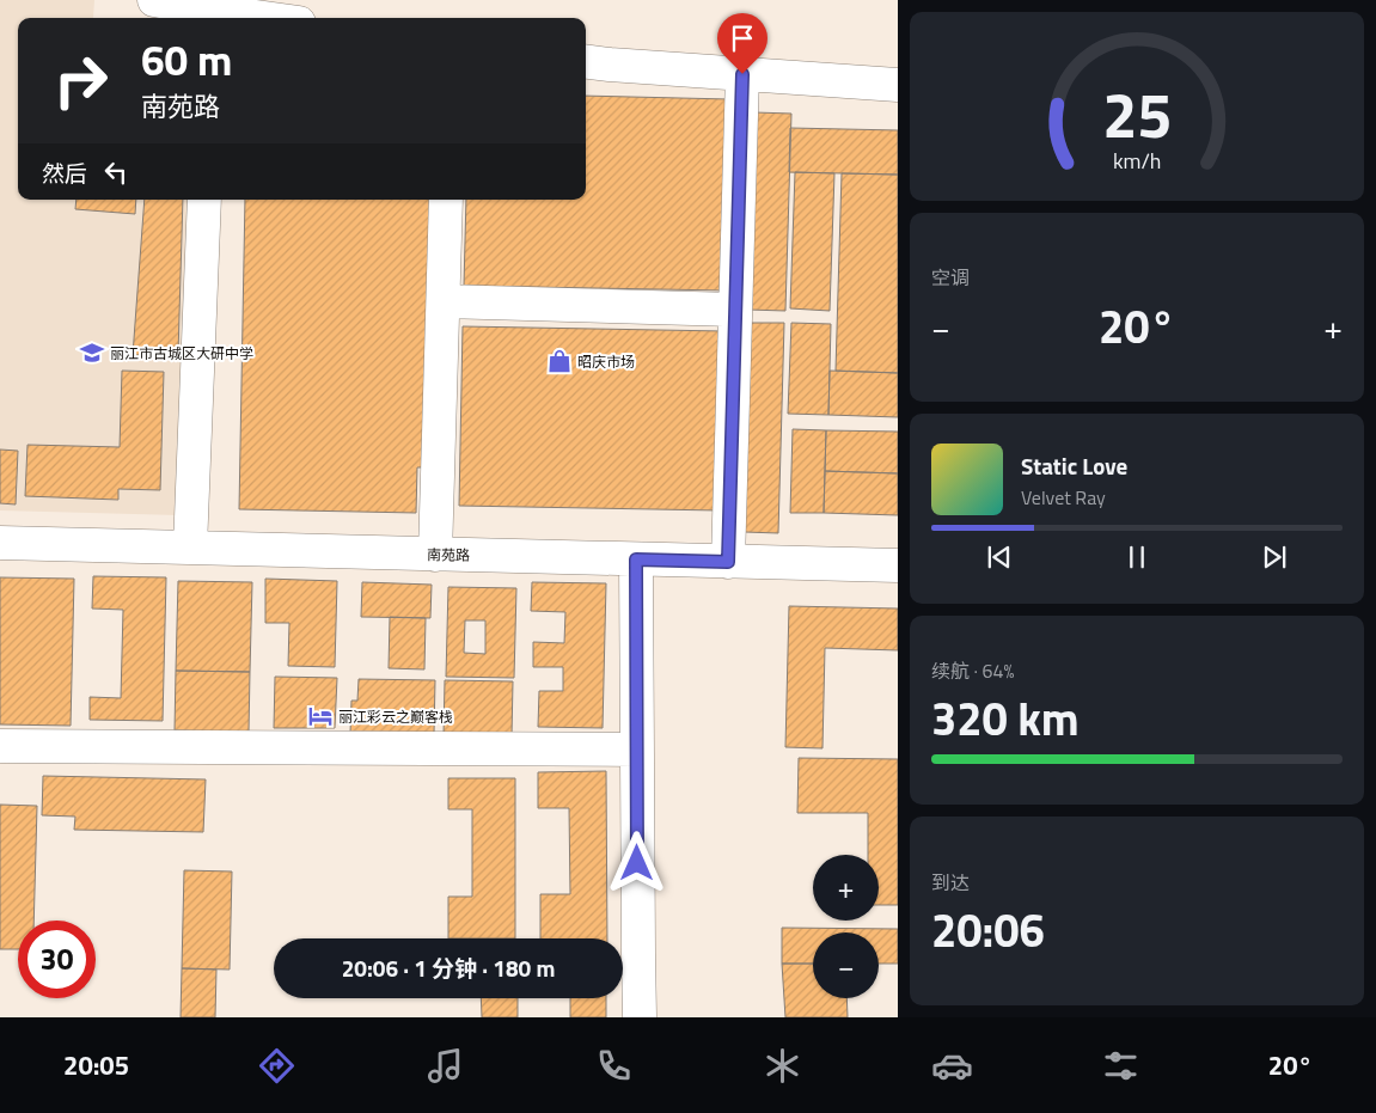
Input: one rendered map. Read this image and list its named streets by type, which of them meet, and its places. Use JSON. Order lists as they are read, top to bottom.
{
  "streets": {
    "street": ["南苑路"]
  },
  "places": {
    "school or university": ["丽江市古城区大研中学"],
    "shop": ["昭庆市场"],
    "hotel": ["丽江彩云之巅客栈"]
  },
  "page": {
    "turn": ["60 m", "南苑路"],
    "then": "然后",
    "tile": [
      "空调",
      ["续航 · 64%", "320 km"],
      ["到达", "20:06"]
    ],
    "heat": ["−", "20°", "+"],
    "song": ["Static Love", "Velvet Ray"],
    "map_buttons": ["+", "−"],
    "limit": "30",
    "trip": "20:06 · 1 分钟 · 180 m",
    "tabs": ["20:05", "20°"],
    "gauge": ["25", "km/h"]
  }
}
